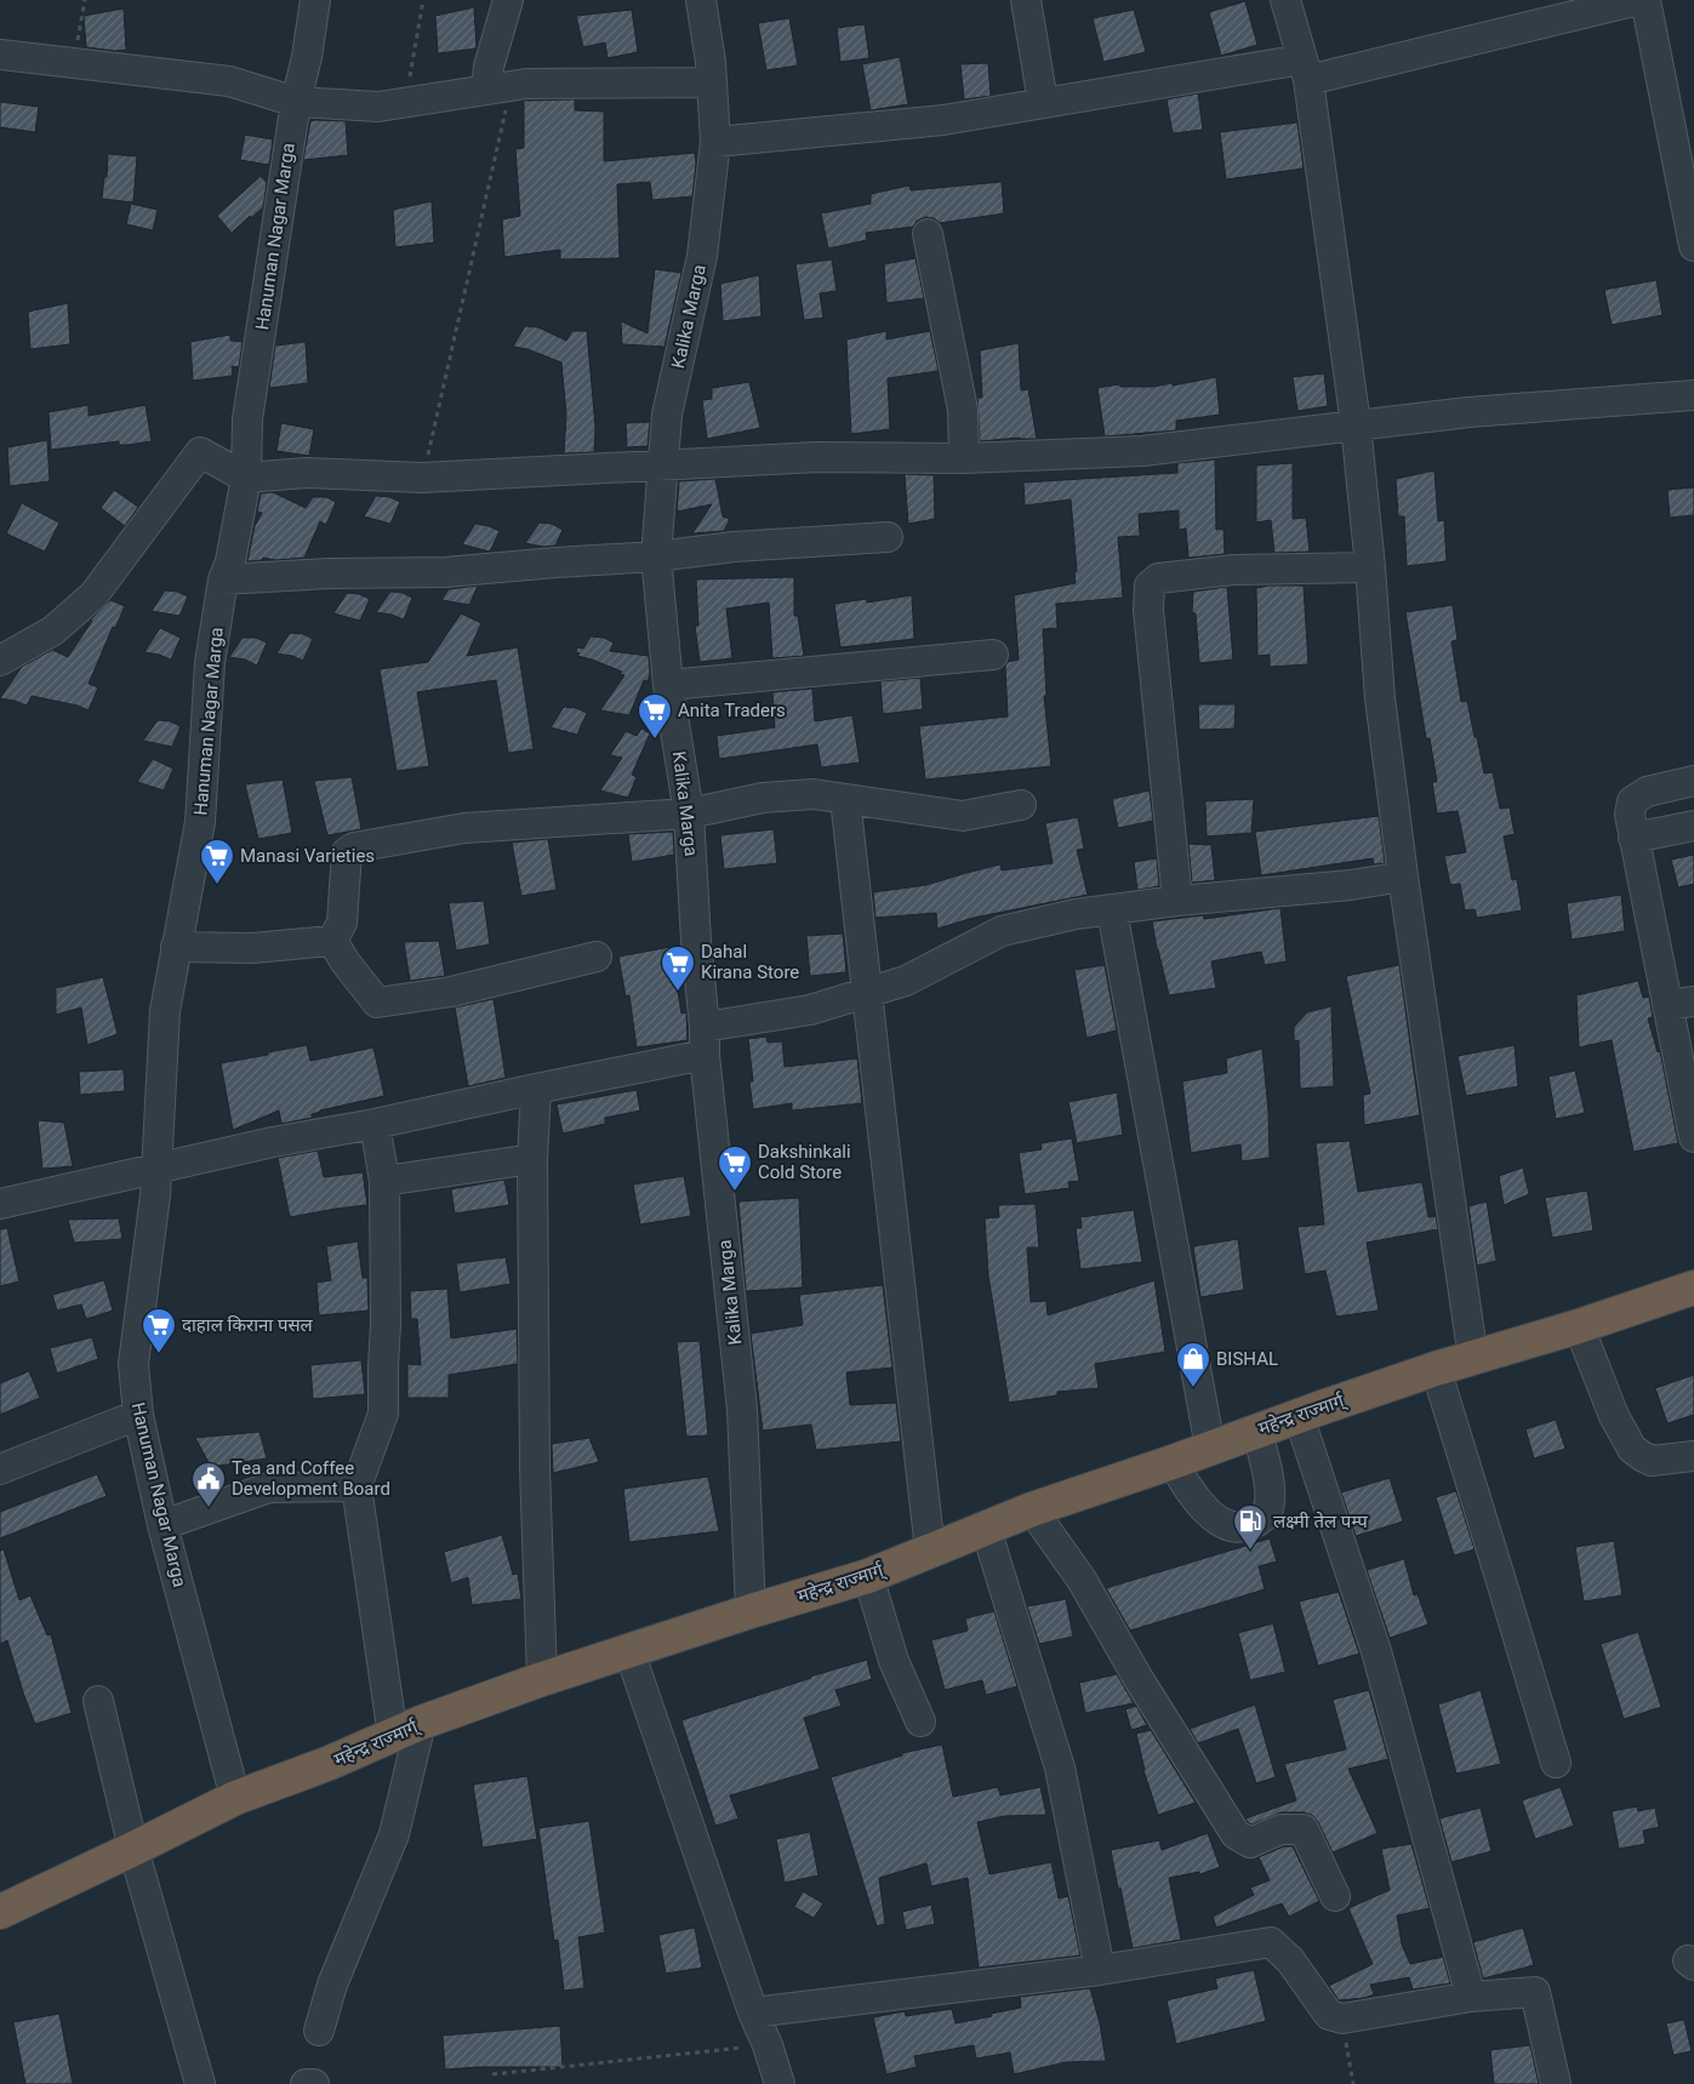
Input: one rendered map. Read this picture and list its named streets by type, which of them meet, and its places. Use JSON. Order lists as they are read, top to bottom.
{
  "streets": {
    "highway": ["महेन्द्र राज्मार्ग्"],
    "street": ["Hanuman Nagar Marga", "Kalika Marga"]
  },
  "crossings": [
    ["Hanuman Nagar Marga", "महेन्द्र राज्मार्ग्"],
    ["Kalika Marga", "महेन्द्र राज्मार्ग्"]
  ],
  "places": {
    "supermarket": [
      "Anita Traders",
      "Manasi Varieties",
      "Dahal Kirana Store",
      "Dakshinkali Cold Store",
      "दाहाल किराना पसल"
    ],
    "shop": ["BISHAL"],
    "public building": ["Tea and Coffee Development Board"],
    "fuel station": ["लक्ष्मी तेल पम्प"]
  }
}
